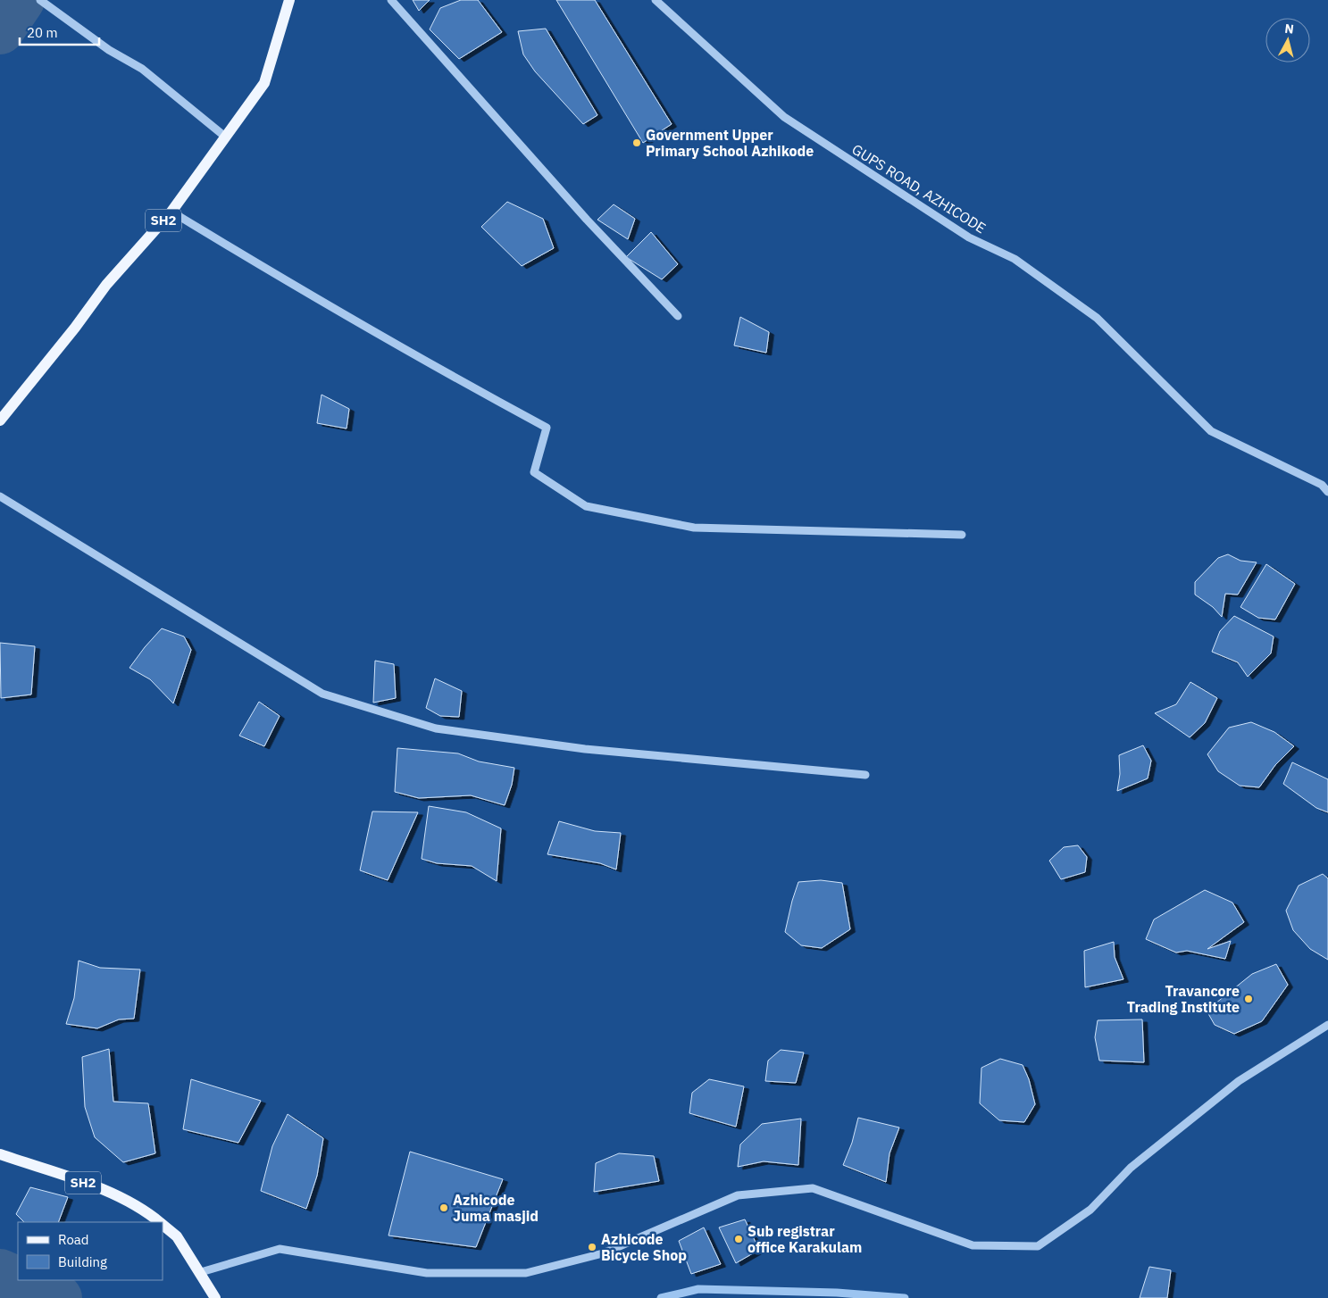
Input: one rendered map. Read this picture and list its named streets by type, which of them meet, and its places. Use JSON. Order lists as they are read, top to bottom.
{
  "streets": {
    "main road": ["SH2"],
    "street": ["GUPS ROAD, AZHICODE"]
  },
  "places": [
    "Government Upper Primary School Azhikode",
    "Travancore Trading Institute",
    "Azhicode Juma masjid",
    "Sub registrar office Karakulam",
    "Azhicode Bicycle Shop"
  ],
  "legend": ["Road", "Building"],
  "scale_bar": "20 m",
  "north": "top"
}
